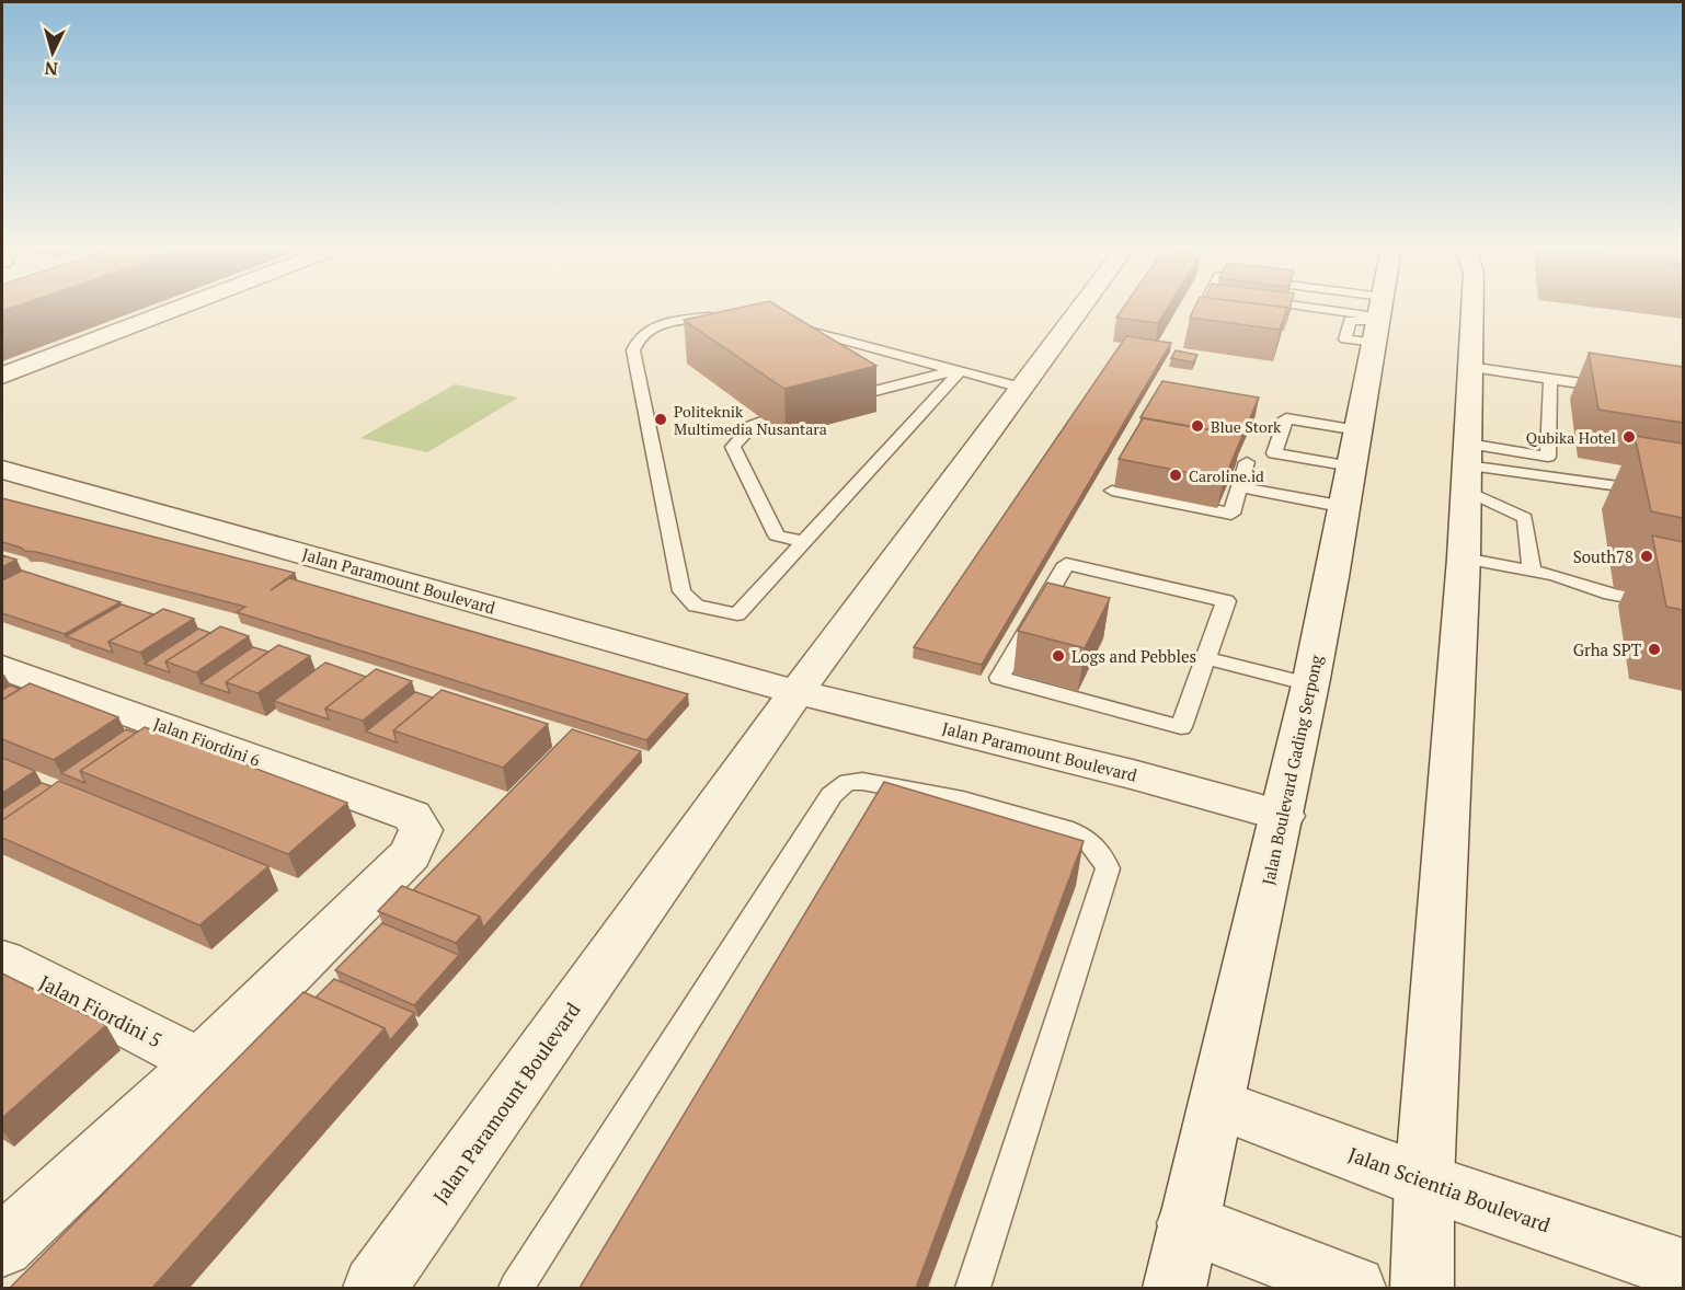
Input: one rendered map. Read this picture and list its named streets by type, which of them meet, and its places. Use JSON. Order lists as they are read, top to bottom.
{
  "streets": {
    "street": [
      "Jalan Paramount Boulevard",
      "Jalan Fiordini 6",
      "Jalan Boulevard Gading Serpong",
      "Jalan Fiordini 5",
      "Jalan Scientia Boulevard"
    ]
  },
  "crossings": [
    ["Jalan Paramount Boulevard", "Jalan Boulevard Gading Serpong"],
    ["Jalan Fiordini 6", "Jalan Fiordini 5"],
    ["Jalan Boulevard Gading Serpong", "Jalan Scientia Boulevard"]
  ],
  "places": [
    "Politeknik Multimedia Nusantara",
    "Blue Stork",
    "Qubika Hotel",
    "Caroline.id",
    "South78",
    "Grha SPT",
    "Logs and Pebbles"
  ],
  "north": "bottom"
}
